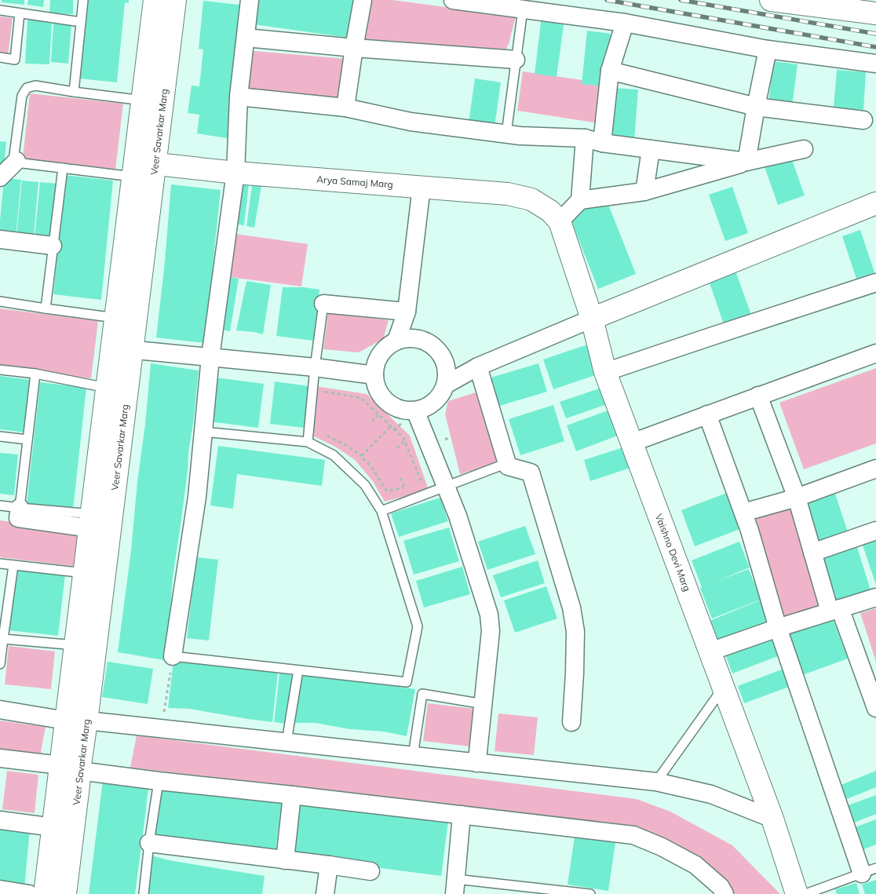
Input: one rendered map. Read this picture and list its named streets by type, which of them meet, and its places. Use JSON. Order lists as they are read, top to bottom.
{
  "streets": {
    "street": ["Veer Savarkar Marg", "Arya Samaj Marg", "Vaishno Devi Marg"]
  },
  "crossings": [
    ["Veer Savarkar Marg", "Arya Samaj Marg"],
    ["Arya Samaj Marg", "Vaishno Devi Marg"]
  ]
}
